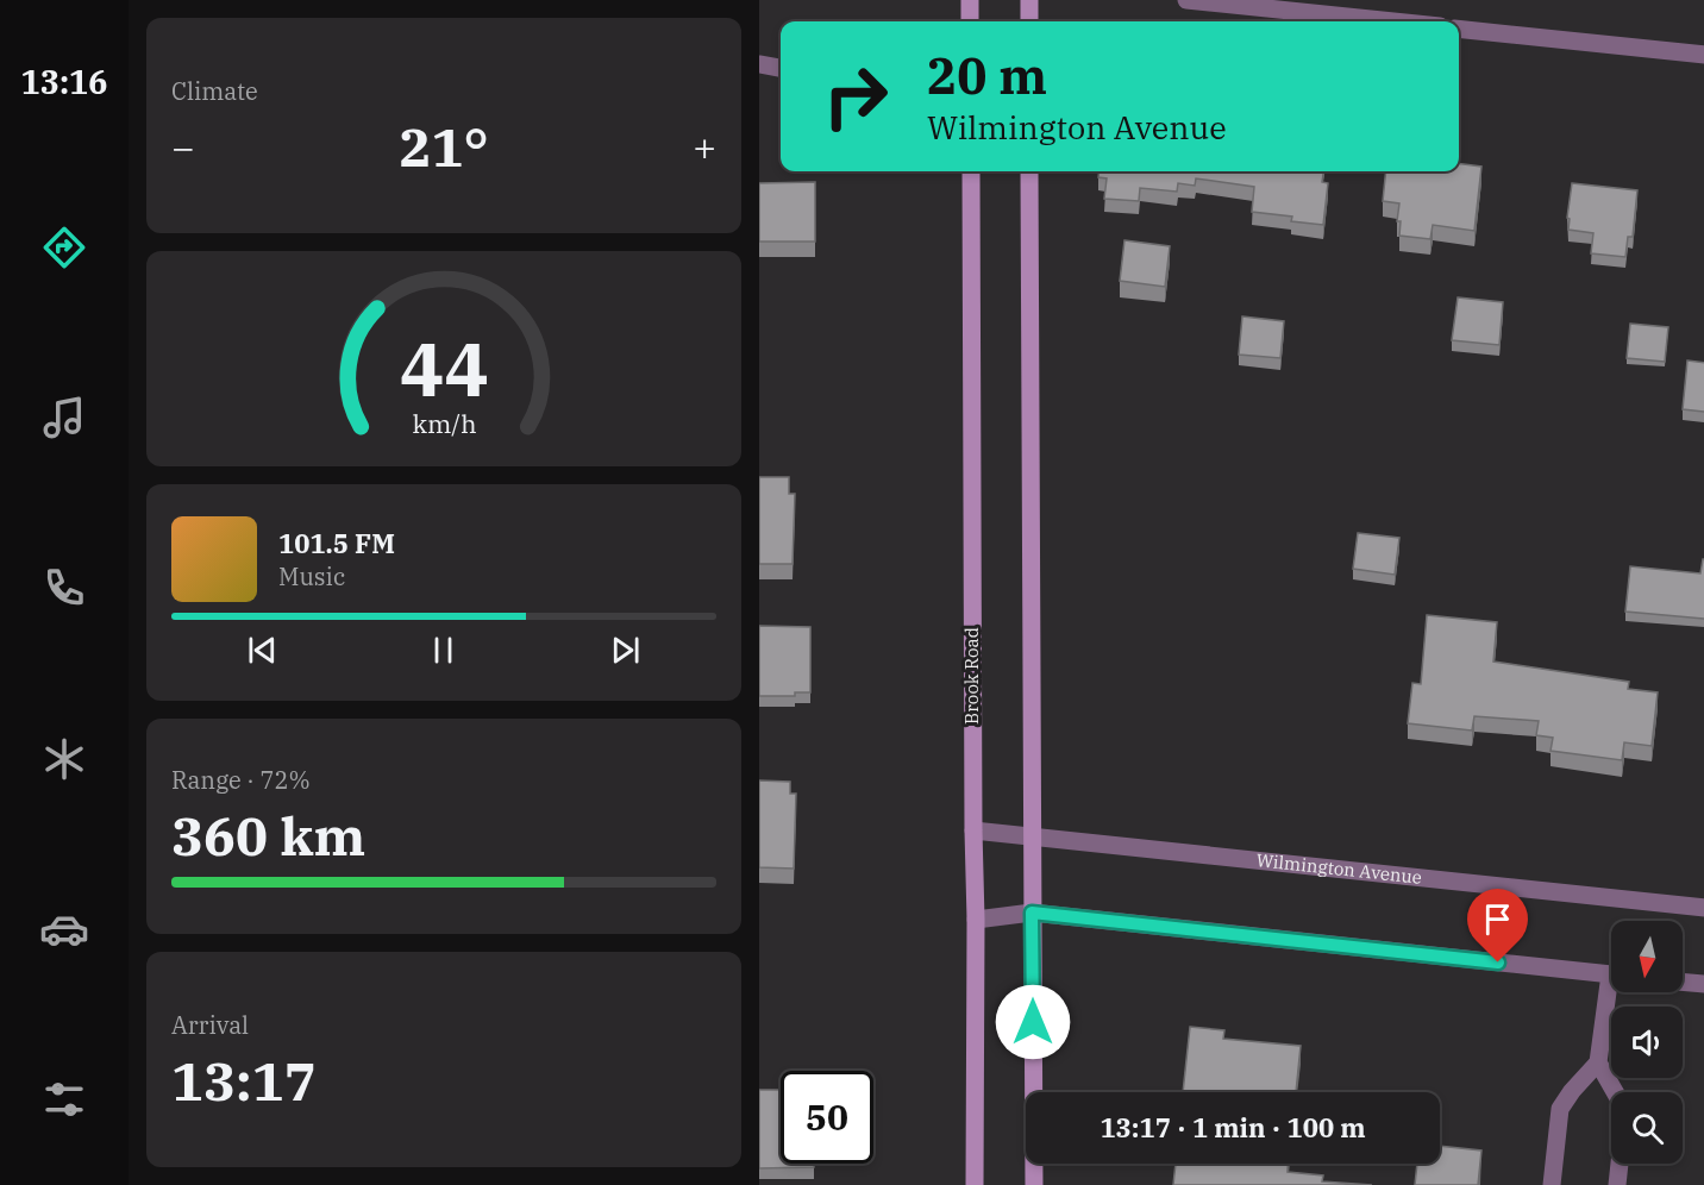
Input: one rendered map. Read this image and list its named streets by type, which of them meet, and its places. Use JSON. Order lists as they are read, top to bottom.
{
  "streets": {
    "main road": ["Brook Road"],
    "street": ["Wilmington Avenue"]
  },
  "crossings": [
    ["Brook Road", "Wilmington Avenue"]
  ],
  "north": "bottom",
  "page": {
    "tabs": "13:16",
    "tile": [
      "Climate",
      ["Range · 72%", "360 km"],
      ["Arrival", "13:17"]
    ],
    "turn": ["20 m", "Wilmington Avenue"],
    "heat": ["−", "21°", "+"],
    "song": ["101.5 FM", "Music"],
    "limit": "50",
    "trip": "13:17 · 1 min · 100 m",
    "gauge": ["44", "km/h"]
  }
}
